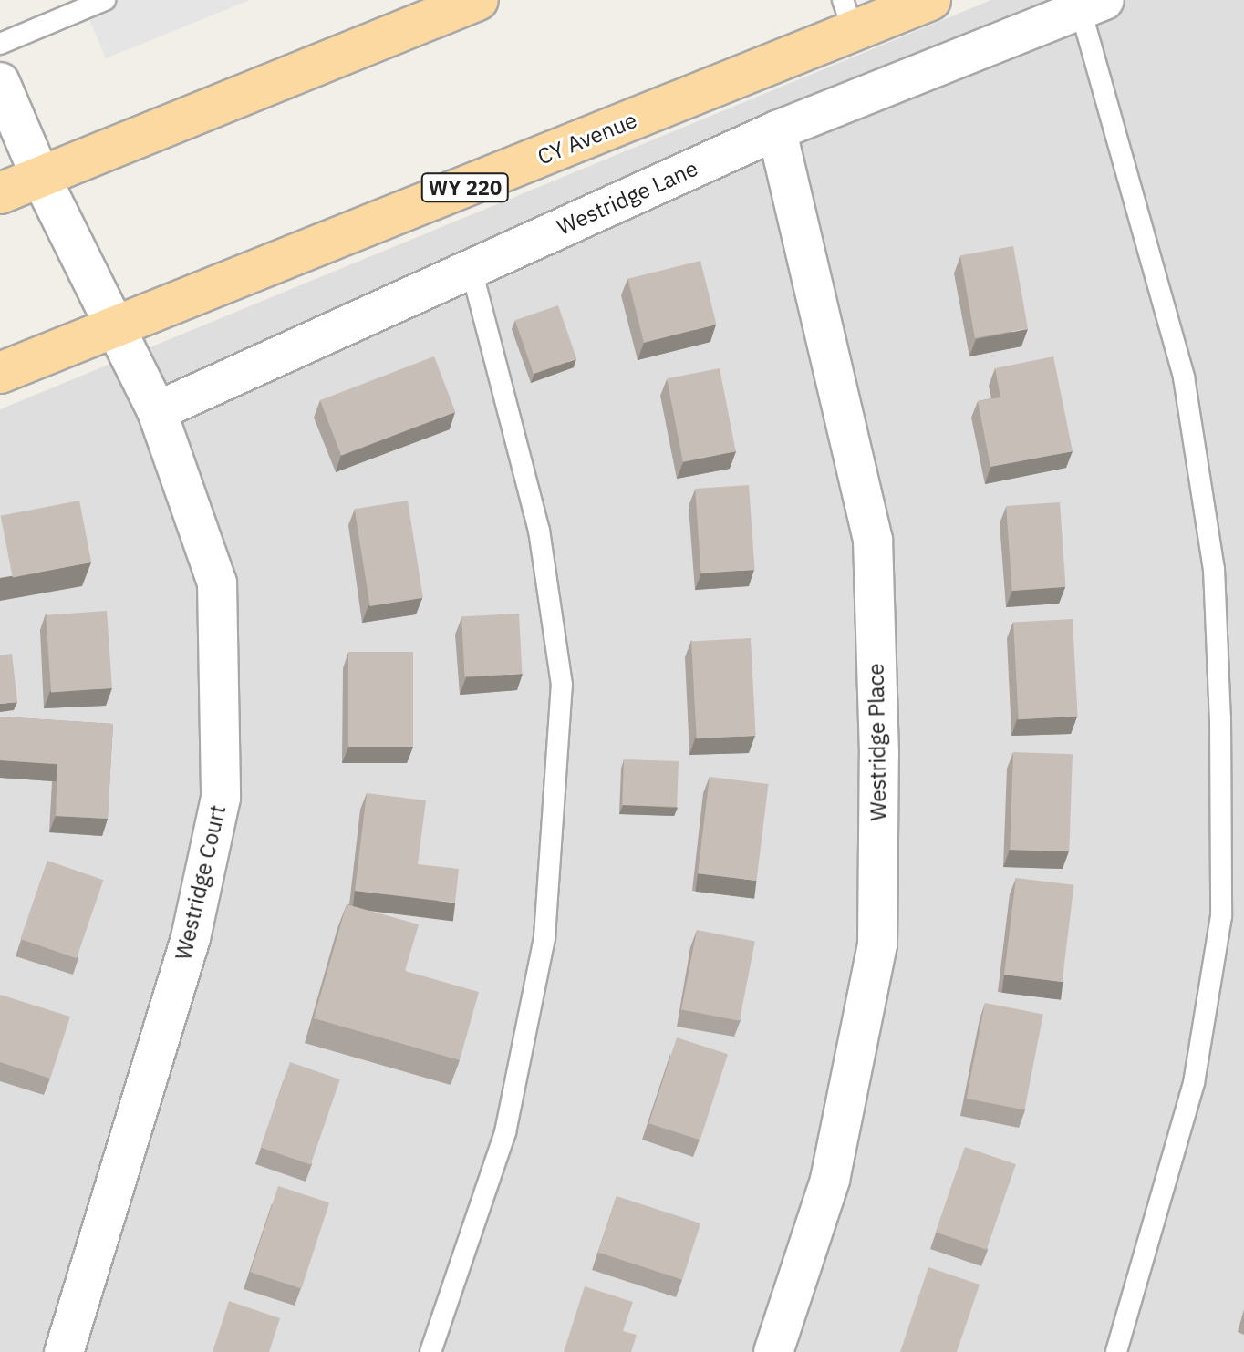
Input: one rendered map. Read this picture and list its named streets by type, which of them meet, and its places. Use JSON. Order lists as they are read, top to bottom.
{
  "streets": {
    "main road": ["CY Avenue", "WY 220"],
    "street": ["Westridge Lane", "Westridge Place", "Westridge Court"]
  },
  "crossings": [
    ["CY Avenue", "Westridge Court"],
    ["Westridge Lane", "Westridge Place"],
    ["Westridge Lane", "Westridge Court"]
  ]
}
